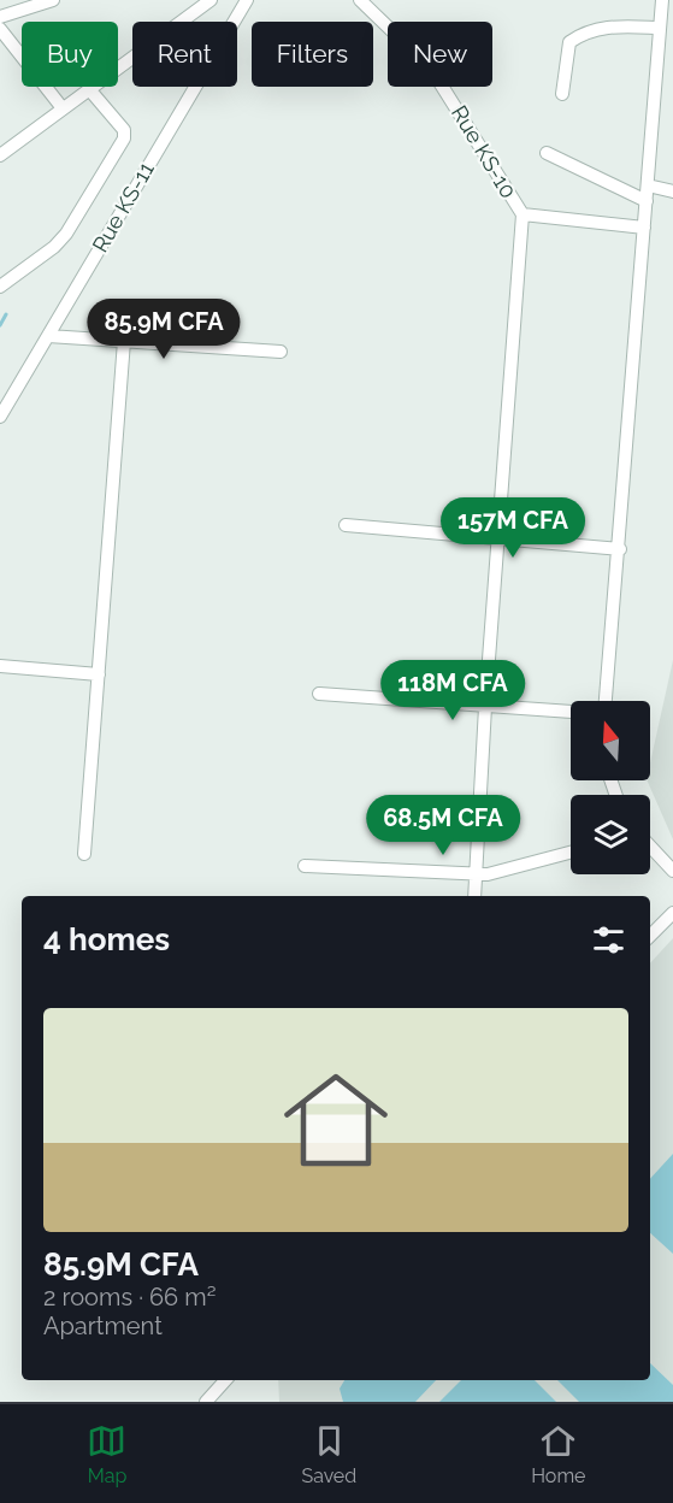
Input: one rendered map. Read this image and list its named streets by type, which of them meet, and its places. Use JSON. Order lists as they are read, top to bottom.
{
  "streets": {
    "street": ["Rue KS-10", "Rue KS-11"]
  },
  "north": "top",
  "page": {
    "chip": [
      "Buy",
      "Rent",
      "Filters",
      "New"
    ],
    "price": [
      "85.9M CFA",
      "157M CFA",
      "118M CFA",
      "68.5M CFA"
    ],
    "heading": "4 homes",
    "list": [
      {
        "name": "85.9M CFA",
        "note": "2 rooms · 66 m² · Apartment"
      }
    ],
    "tabs": ["Map", "Saved", "Home"]
  }
}
